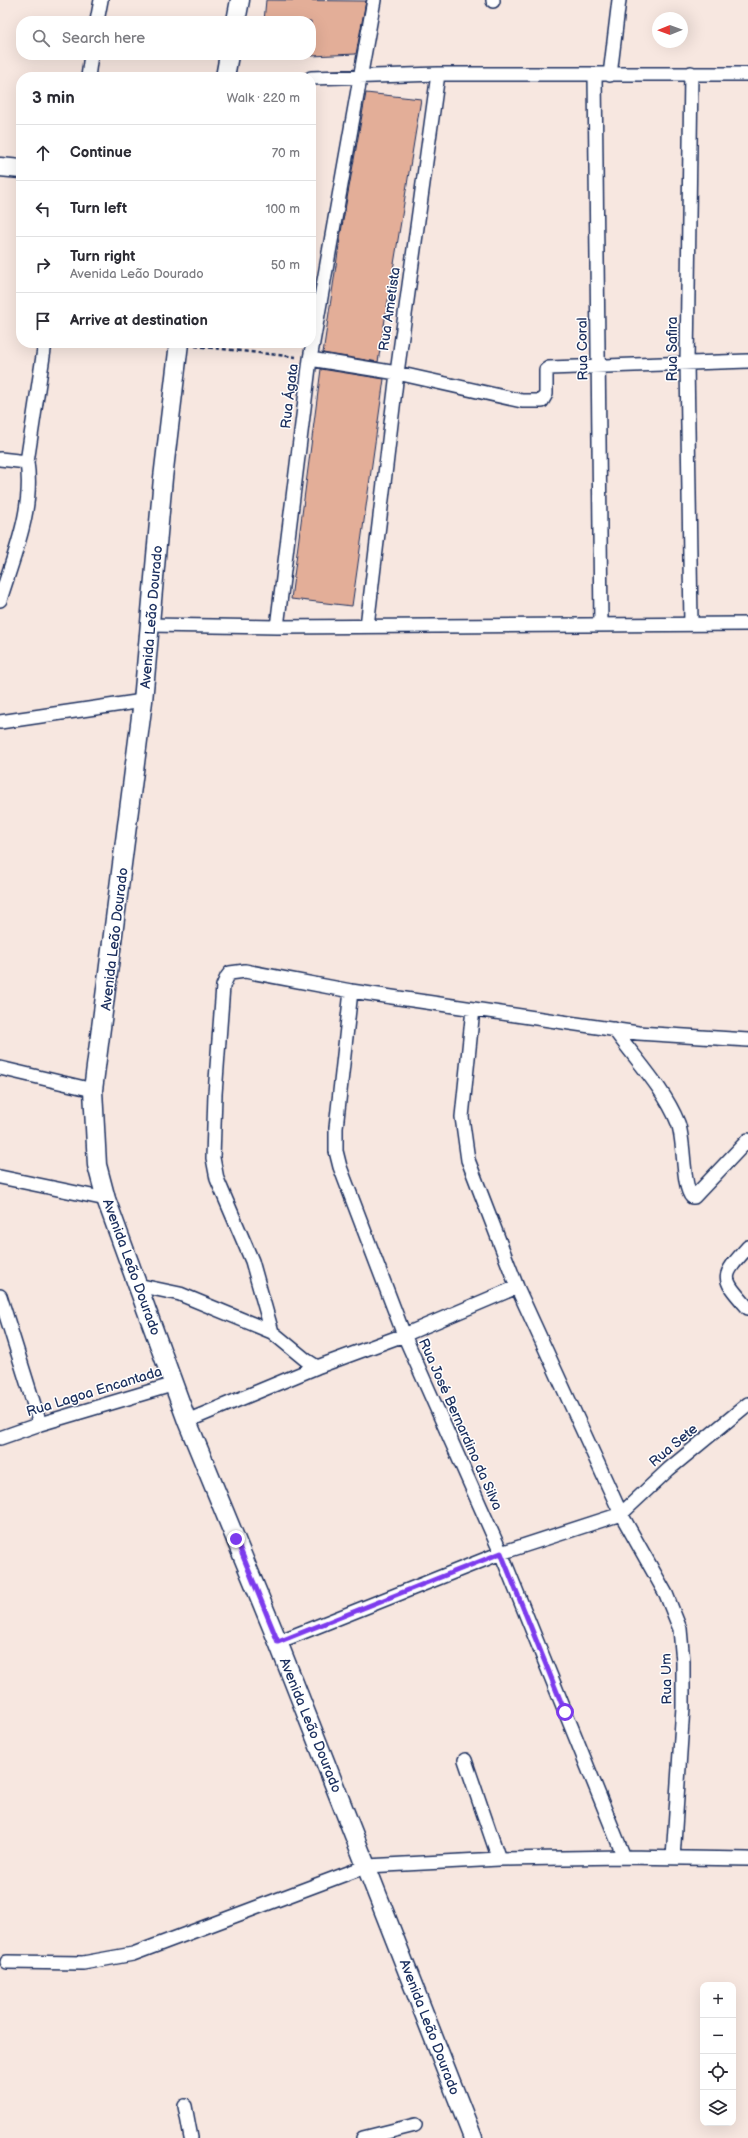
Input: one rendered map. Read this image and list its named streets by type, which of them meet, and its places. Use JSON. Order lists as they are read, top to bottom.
{
  "streets": {
    "main road": ["Avenida Leão Dourado"],
    "street": [
      "Rua Ametista",
      "Rua Coral",
      "Rua Safira",
      "Rua Ágata",
      "Rua Lagoa Encantada",
      "Rua José Bernardino da Silva",
      "Rua Sete",
      "Rua Um"
    ]
  },
  "crossings": [
    ["Avenida Leão Dourado", "Rua Lagoa Encantada"],
    ["Rua Sete", "Rua Um"]
  ],
  "north": "left",
  "page": {
    "search": "Search here",
    "heading": ["3 min", "Walk · 220 m"],
    "list": [
      ["Continue", "70 m"],
      ["Turn left", "100 m"],
      ["Turn right", "Avenida Leão Dourado", "50 m"],
      "Arrive at destination"
    ],
    "map_buttons": ["+", "−"]
  }
}
